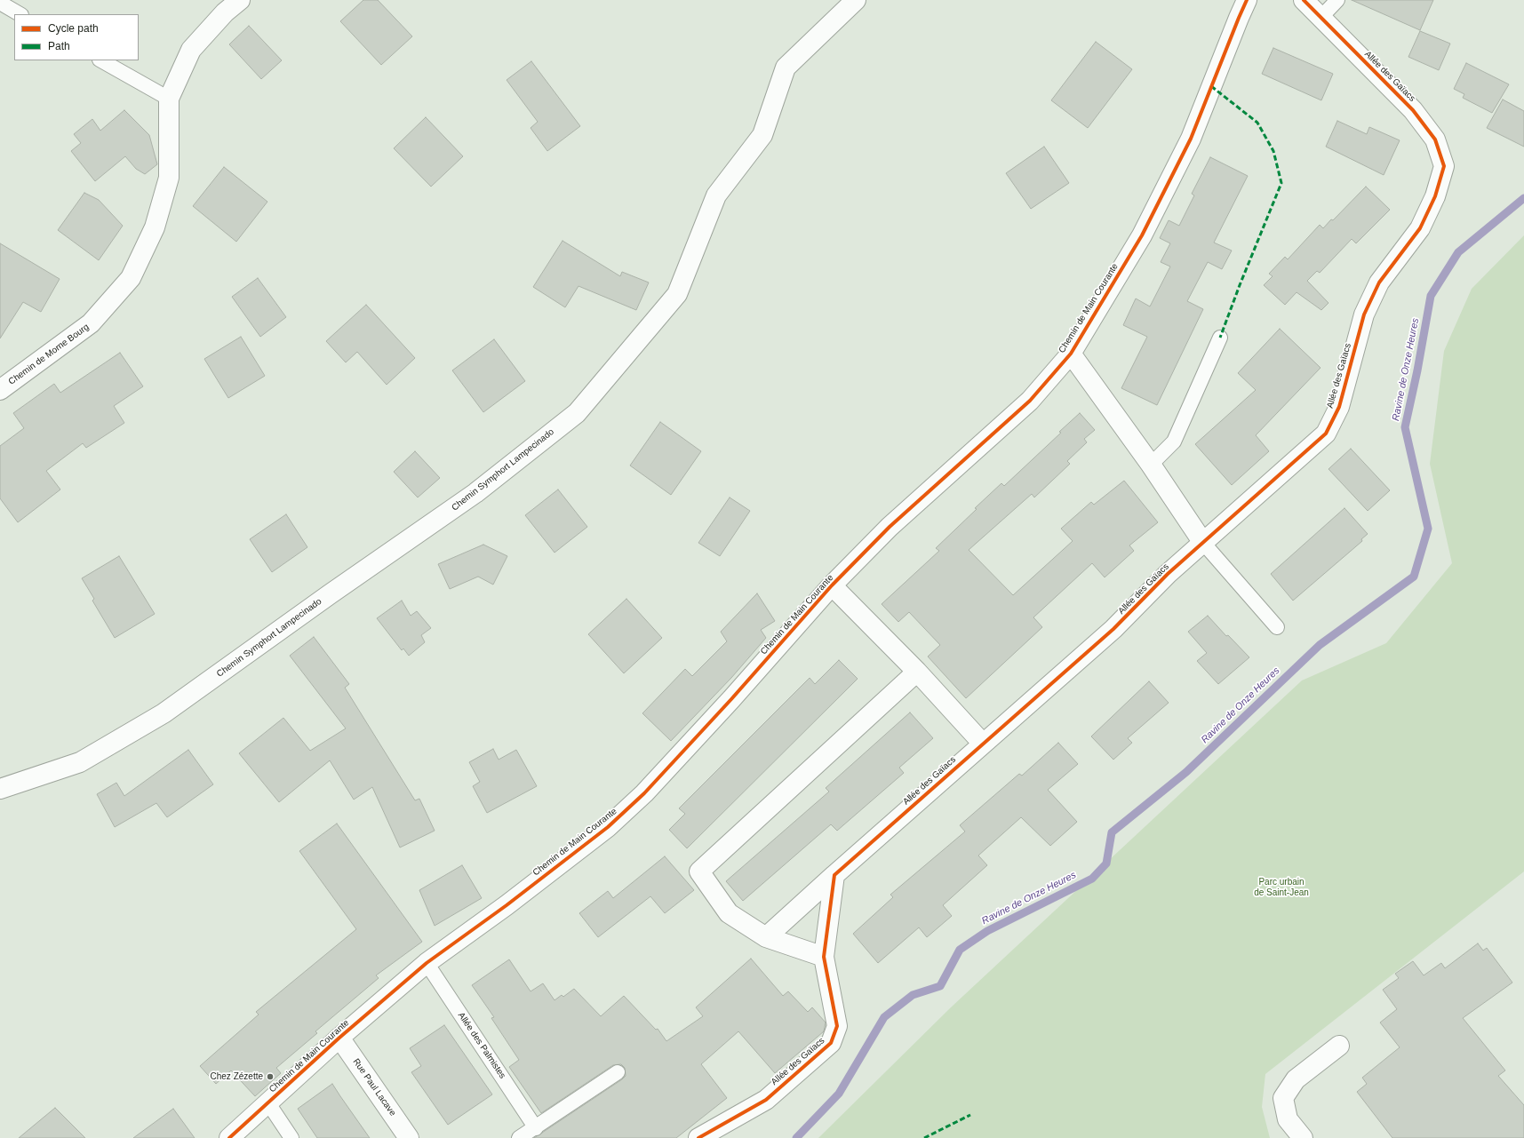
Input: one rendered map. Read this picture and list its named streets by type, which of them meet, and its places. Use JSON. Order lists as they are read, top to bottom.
{
  "streets": {
    "street": [
      "Allée des Gaïacs",
      "Chemin de Main Courante",
      "Chemin de Morne Bourg",
      "Chemin Symphort Lampecinado",
      "Rue Paul Lacave"
    ],
    "lane": ["Allée des Palmistes"]
  },
  "crossings": [
    ["Chemin de Main Courante", "Allée des Palmistes"],
    ["Chemin de Main Courante", "Rue Paul Lacave"]
  ],
  "water": ["Ravine de Onze Heures"],
  "parks": ["Parc urbain de Saint-Jean"],
  "places": ["Chez Zézette"],
  "legend": ["Cycle path", "Path"]
}
